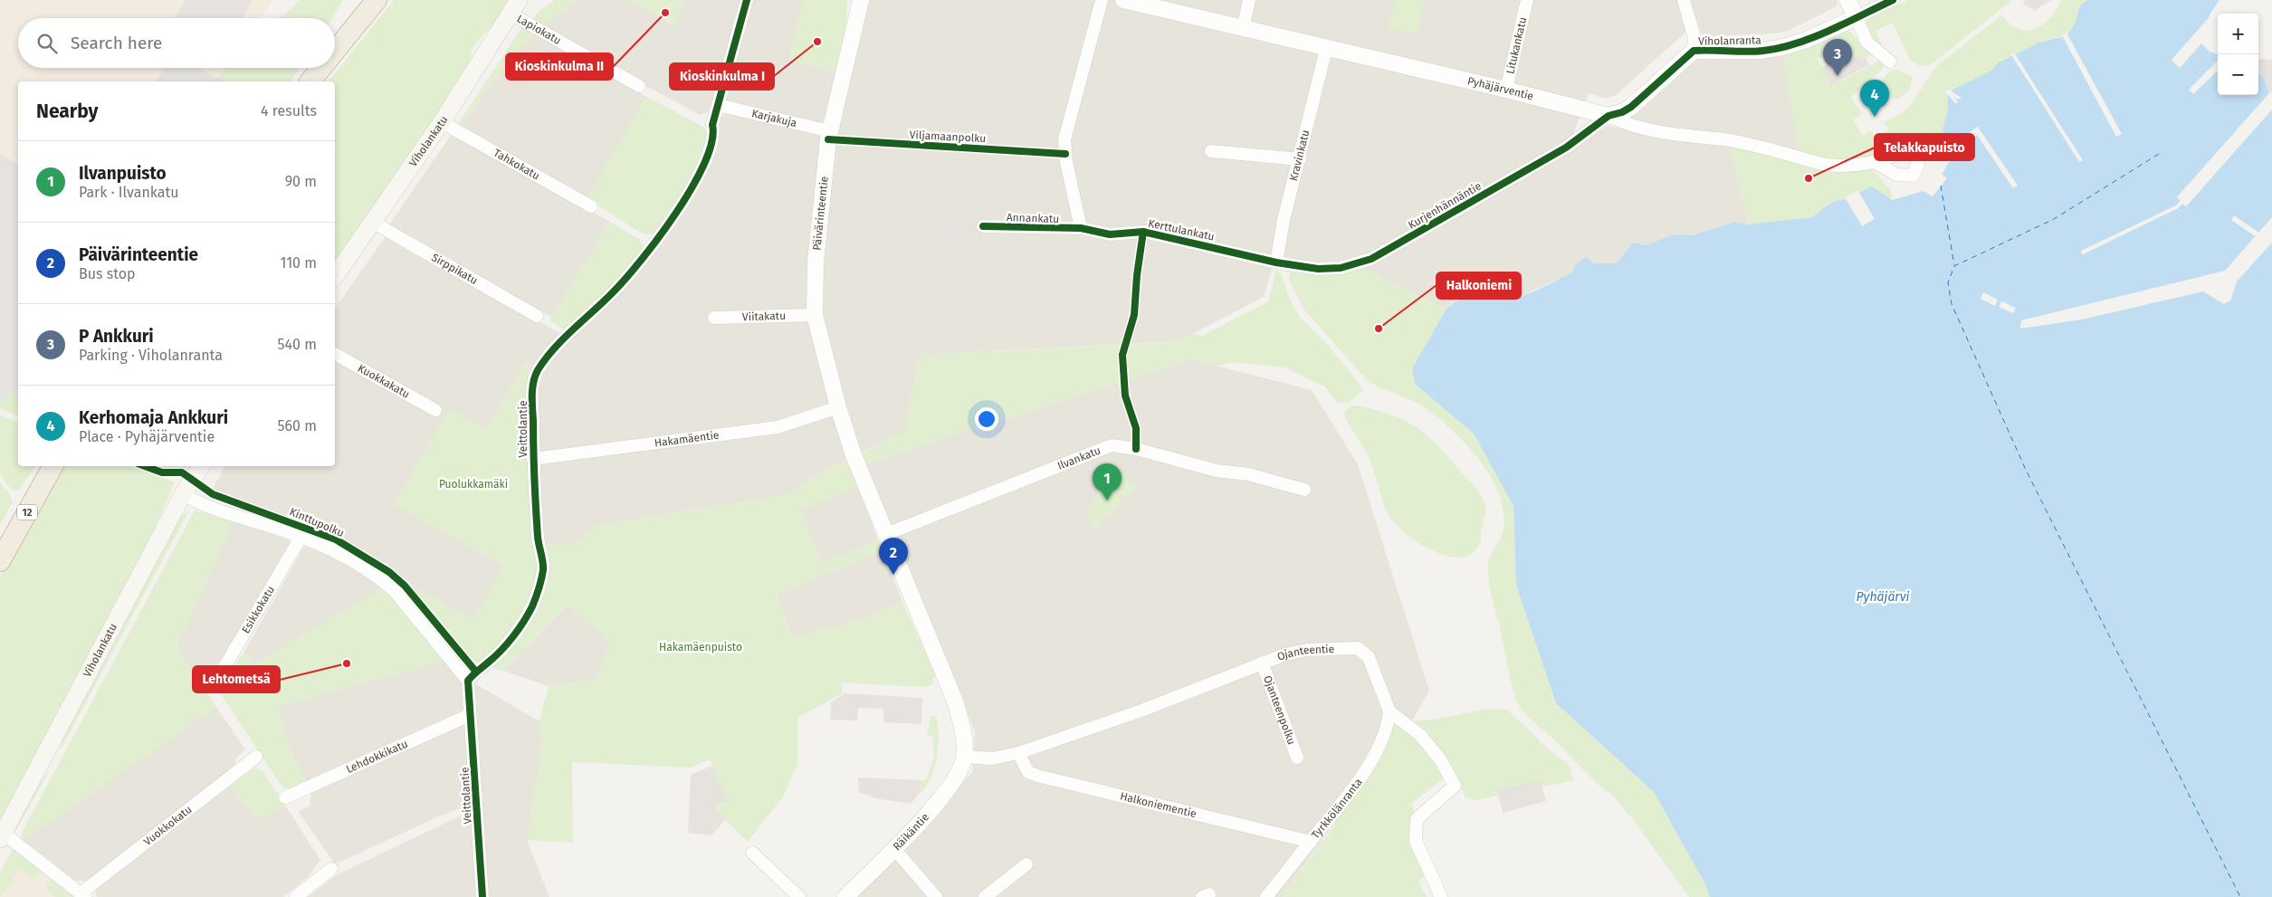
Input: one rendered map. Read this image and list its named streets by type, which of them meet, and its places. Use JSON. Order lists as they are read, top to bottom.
{
  "streets": {
    "highway": ["12"],
    "main road": ["Viholankatu"],
    "street": [
      "Lapiokatu",
      "Viholanranta",
      "Litukankatu",
      "Pyhäjärventie",
      "Karjakuja",
      "Kravinkatu",
      "Tahkokatu",
      "Kurjenhännäntie",
      "Päivärinteentie",
      "Annankatu",
      "Kerttulankatu",
      "Sirppikatu",
      "Viitakatu",
      "Kuokkakatu",
      "Veittolantie",
      "Hakamäentie",
      "Ilvankatu",
      "Kinttupolku",
      "Esikkokatu",
      "Ojanteentie",
      "Ojanteenpolku",
      "Lehdokkikatu",
      "Halkoniementie",
      "Tyrkkölänranta",
      "Vuokkokatu",
      "Räikäntie"
    ],
    "cycle path": ["Viljamaanpolku"]
  },
  "crossings": [
    ["Lapiokatu", "Viholankatu"],
    ["Viholanranta", "Pyhäjärventie"],
    ["Viholanranta", "Kurjenhännäntie"],
    ["Litukankatu", "Pyhäjärventie"],
    ["Pyhäjärventie", "Kravinkatu"],
    ["Pyhäjärventie", "Kurjenhännäntie"],
    ["Karjakuja", "Päivärinteentie"],
    ["Karjakuja", "Veittolantie"],
    ["Viholankatu", "Tahkokatu"],
    ["Viholankatu", "Sirppikatu"],
    ["Viholankatu", "Kinttupolku"],
    ["Kravinkatu", "Kurjenhännäntie"],
    ["Kravinkatu", "Kerttulankatu"],
    ["Kurjenhännäntie", "Kerttulankatu"],
    ["Päivärinteentie", "Viitakatu"],
    ["Päivärinteentie", "Hakamäentie"],
    ["Päivärinteentie", "Ilvankatu"],
    ["Päivärinteentie", "Ojanteentie"],
    ["Päivärinteentie", "Räikäntie"],
    ["Annankatu", "Kerttulankatu"],
    ["Veittolantie", "Hakamäentie"],
    ["Veittolantie", "Kinttupolku"],
    ["Veittolantie", "Lehdokkikatu"],
    ["Kinttupolku", "Esikkokatu"],
    ["Ojanteentie", "Ojanteenpolku"],
    ["Ojanteentie", "Halkoniementie"],
    ["Ojanteentie", "Tyrkkölänranta"],
    ["Ojanteentie", "Räikäntie"],
    ["Halkoniementie", "Tyrkkölänranta"]
  ],
  "water": ["Pyhäjärvi"],
  "parks": ["Puolukkamäki", "Hakamäenpuisto"],
  "places": [
    "Kioskinkulma II",
    "Kioskinkulma I",
    "Telakkapuisto",
    "Halkoniemi",
    "Lehtometsä"
  ],
  "page": {
    "map_buttons": ["+", "−"],
    "search": "Search here",
    "pins": [
      "3",
      "4",
      "1",
      "2"
    ],
    "heading": ["Nearby", "4 results"],
    "list": [
      {
        "mark": "1",
        "name": "Ilvanpuisto",
        "note": "Park · Ilvankatu",
        "value": "90 m"
      },
      {
        "mark": "2",
        "name": "Päivärinteentie",
        "note": "Bus stop",
        "value": "110 m"
      },
      {
        "mark": "3",
        "name": "P Ankkuri",
        "note": "Parking · Viholanranta",
        "value": "540 m"
      },
      {
        "mark": "4",
        "name": "Kerhomaja Ankkuri",
        "note": "Place · Pyhäjärventie",
        "value": "560 m"
      }
    ]
  }
}
